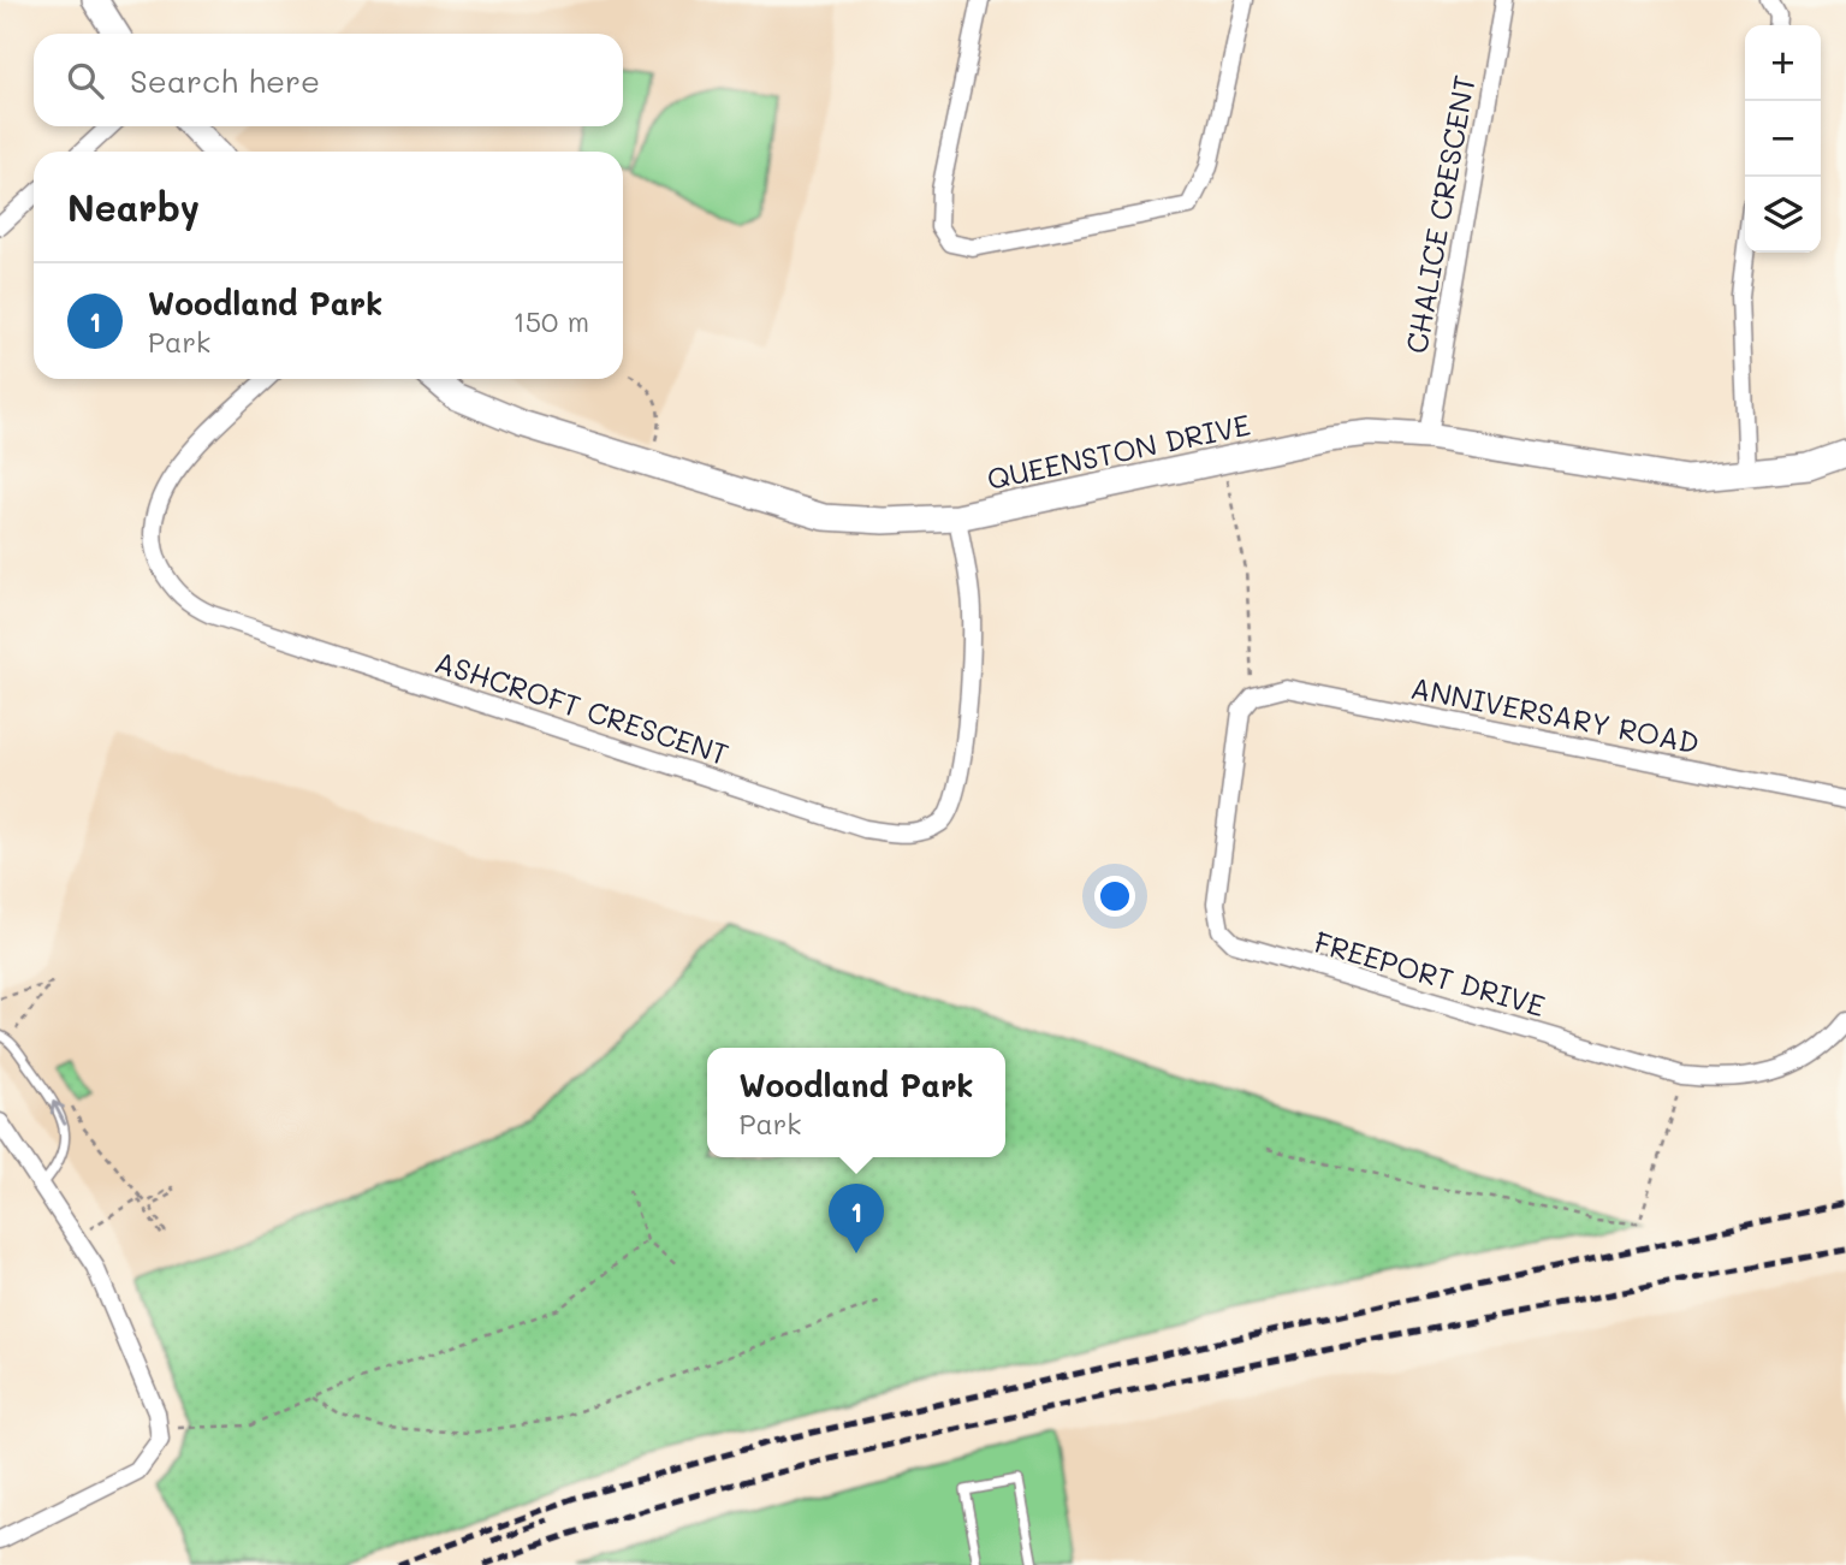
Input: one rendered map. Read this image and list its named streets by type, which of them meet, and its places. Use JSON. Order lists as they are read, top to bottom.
{
  "streets": {
    "street": [
      "CHALICE CRESCENT",
      "QUEENSTON DRIVE",
      "ASHCROFT CRESCENT",
      "ANNIVERSARY ROAD",
      "FREEPORT DRIVE"
    ]
  },
  "crossings": [
    ["CHALICE CRESCENT", "QUEENSTON DRIVE"],
    ["QUEENSTON DRIVE", "ASHCROFT CRESCENT"],
    ["ANNIVERSARY ROAD", "FREEPORT DRIVE"]
  ],
  "page": {
    "map_buttons": ["+", "−"],
    "search": "Search here",
    "heading": "Nearby",
    "list": [
      {
        "mark": "1",
        "name": "Woodland Park",
        "note": "Park",
        "value": "150 m"
      }
    ],
    "popup": ["Woodland Park", "Park"],
    "pins": "1"
  }
}
